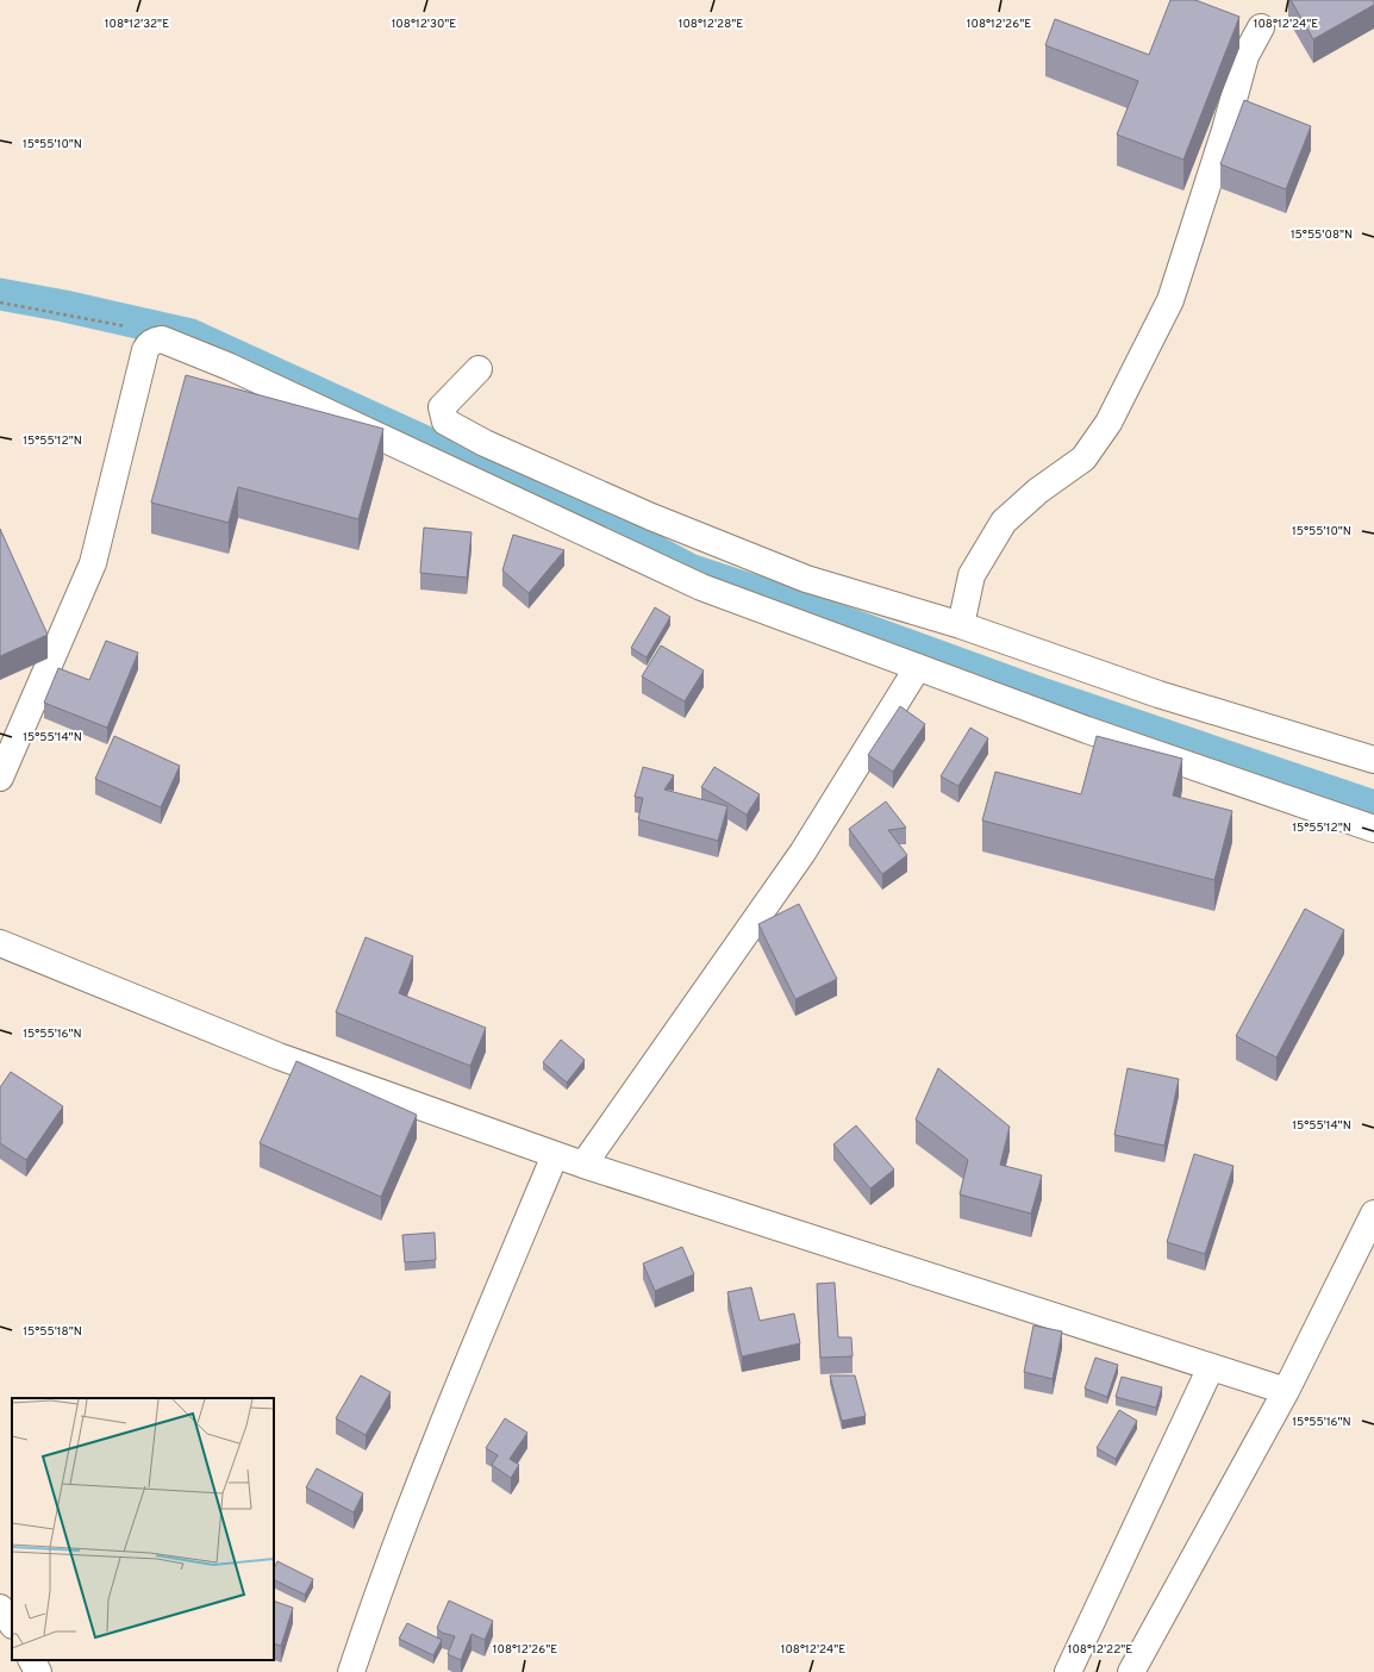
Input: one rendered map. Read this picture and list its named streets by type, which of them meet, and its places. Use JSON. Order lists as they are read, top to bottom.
{
  "coordinates": [
    "108°12'32\"E",
    "108°12'30\"E",
    "108°12'28\"E",
    "108°12'26\"E",
    "108°12'24\"E",
    "15°55'10\"N",
    "15°55'08\"N",
    "15°55'12\"N",
    "15°55'14\"N",
    "15°55'16\"N",
    "15°55'18\"N",
    "108°12'22\"E"
  ]
}
